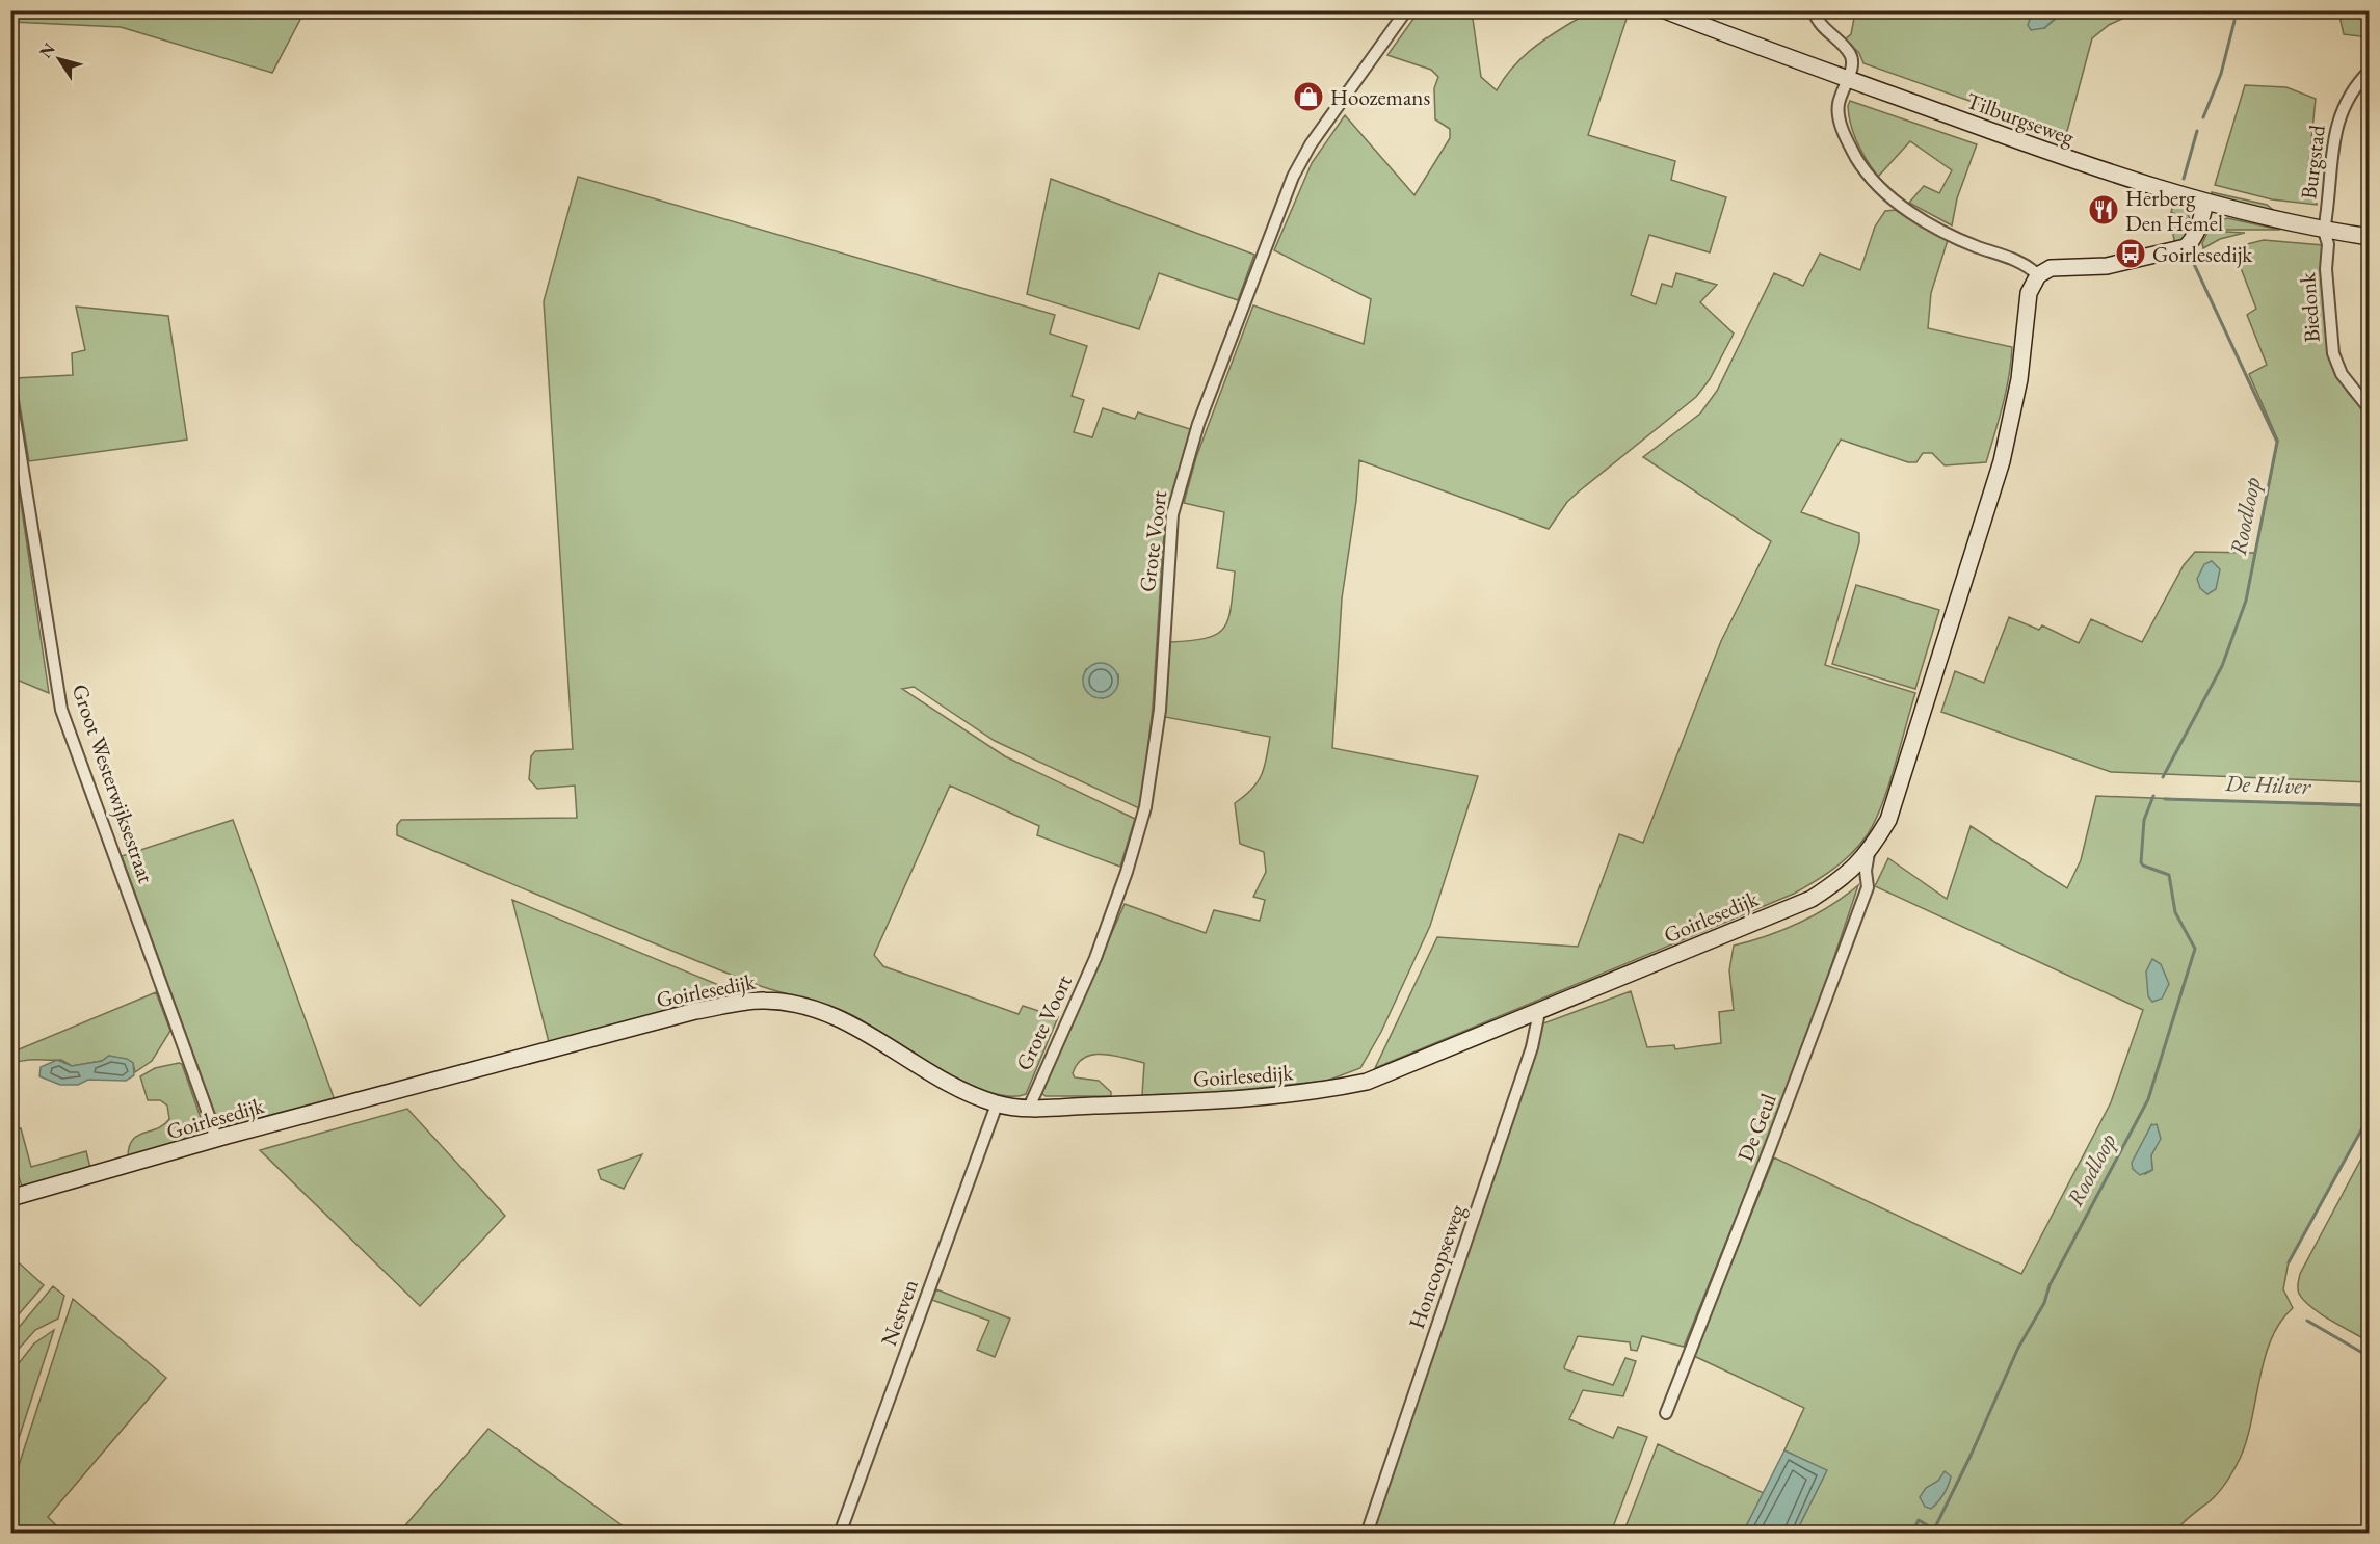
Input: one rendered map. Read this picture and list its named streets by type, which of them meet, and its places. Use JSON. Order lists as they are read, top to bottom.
{
  "streets": {
    "street": [
      "Tilburgseweg",
      "Burgstad",
      "Biedonk",
      "Grote Voort",
      "Groot Westerwijksestraat",
      "Goirlesedijk",
      "De Geul",
      "Honcoopseweg",
      "Nestven"
    ]
  },
  "crossings": [
    ["Tilburgseweg", "Burgstad"],
    ["Tilburgseweg", "Biedonk"],
    ["Burgstad", "Biedonk"],
    ["Grote Voort", "Goirlesedijk"],
    ["Groot Westerwijksestraat", "Goirlesedijk"],
    ["Goirlesedijk", "De Geul"],
    ["Goirlesedijk", "Honcoopseweg"],
    ["Goirlesedijk", "Nestven"]
  ],
  "water": ["Roodloop", "De Hilver"],
  "places": {
    "shop": ["Hoozemans"],
    "restaurant": ["Herberg Den Hemel"],
    "bus stop": ["Goirlesedijk"]
  },
  "north": "top left"
}
